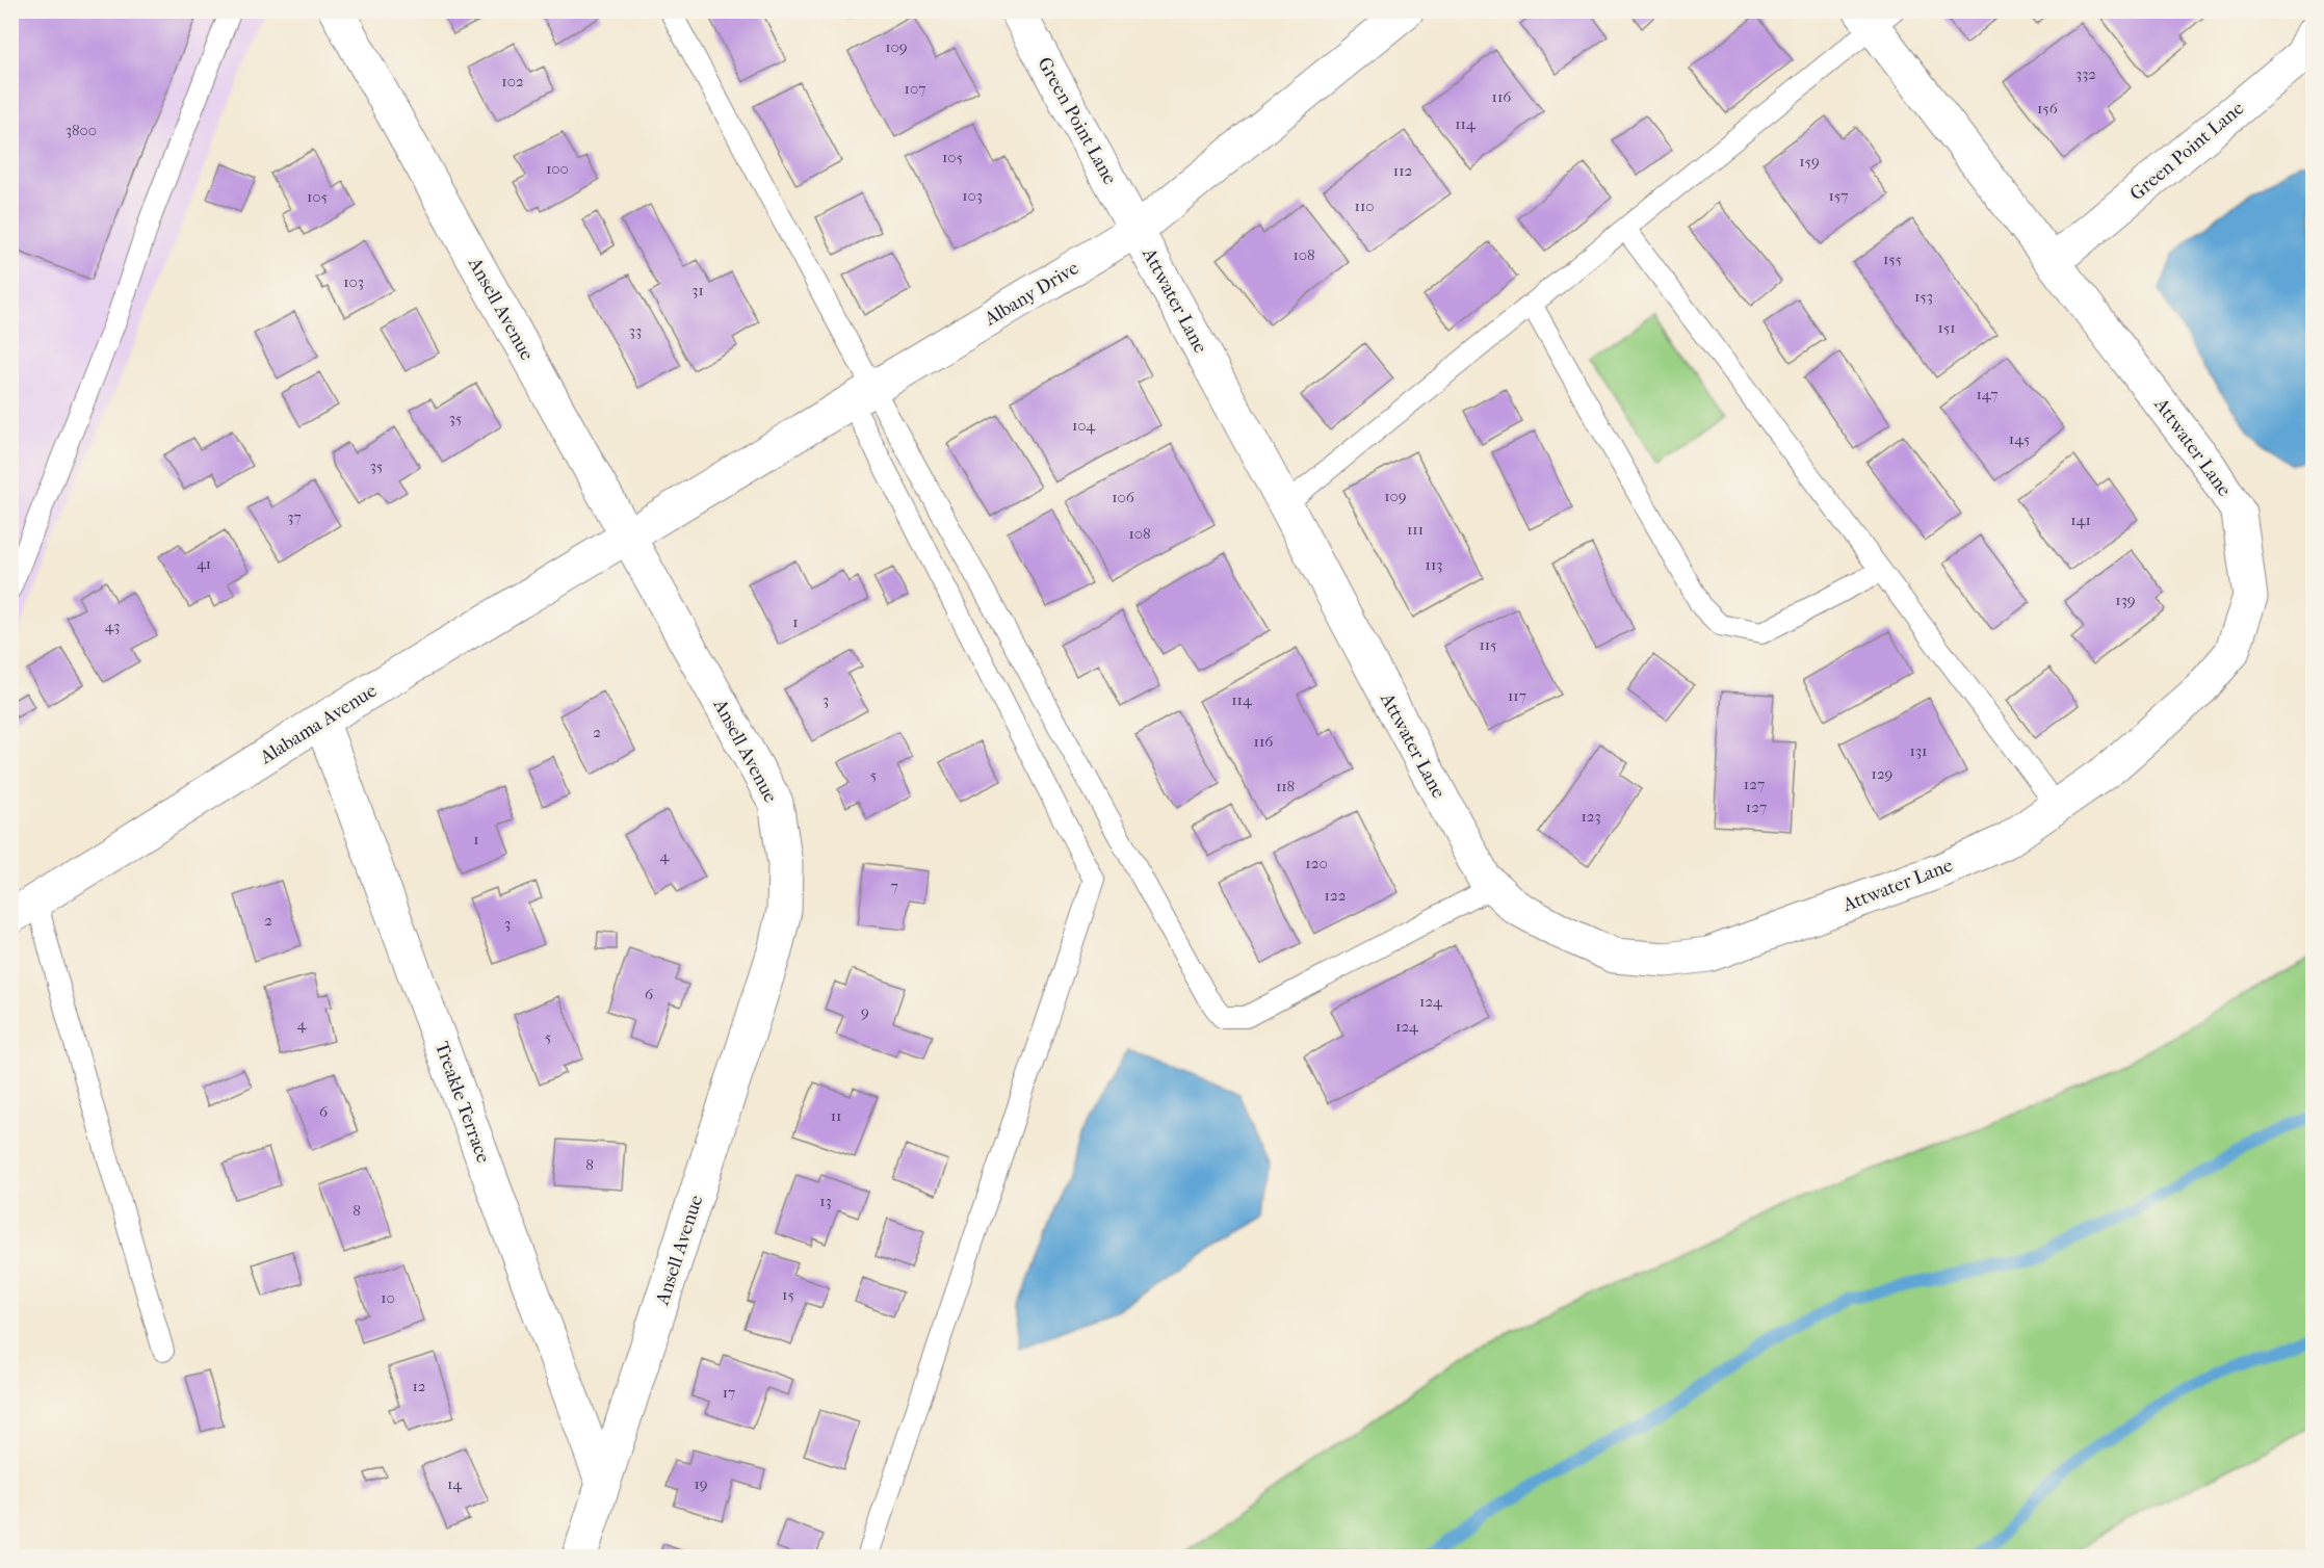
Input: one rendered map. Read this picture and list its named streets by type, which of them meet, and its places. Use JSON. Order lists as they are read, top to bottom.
{
  "streets": {
    "street": [
      "Green Point Lane",
      "Albany Drive",
      "Attwater Lane",
      "Ansell Avenue",
      "Alabama Avenue",
      "Treakle Terrace"
    ]
  },
  "crossings": [
    ["Green Point Lane", "Albany Drive"],
    ["Green Point Lane", "Attwater Lane"],
    ["Albany Drive", "Attwater Lane"],
    ["Albany Drive", "Ansell Avenue"],
    ["Albany Drive", "Alabama Avenue"],
    ["Ansell Avenue", "Alabama Avenue"],
    ["Ansell Avenue", "Treakle Terrace"],
    ["Alabama Avenue", "Treakle Terrace"]
  ],
  "house_numbers": [
    "109",
    "332",
    "102",
    "107",
    "116",
    "156",
    "114",
    "3800",
    "105",
    "159",
    "100",
    "112",
    "103",
    "157",
    "105",
    "110",
    "108",
    "155",
    "103",
    "31",
    "153",
    "151",
    "33",
    "147",
    "35",
    "104",
    "145",
    "35",
    "109",
    "106",
    "37",
    "141",
    "111",
    "108",
    "41",
    "113",
    "139",
    "1",
    "43",
    "115",
    "117",
    "3",
    "114",
    "2",
    "116",
    "131",
    "129",
    "5",
    "127",
    "118",
    "127",
    "123",
    "1",
    "4",
    "120",
    "7",
    "122",
    "2",
    "3",
    "6",
    "124",
    "9",
    "4",
    "124",
    "5",
    "6",
    "11",
    "8",
    "13",
    "8",
    "15",
    "10",
    "12",
    "17",
    "14",
    "19"
  ]
}
